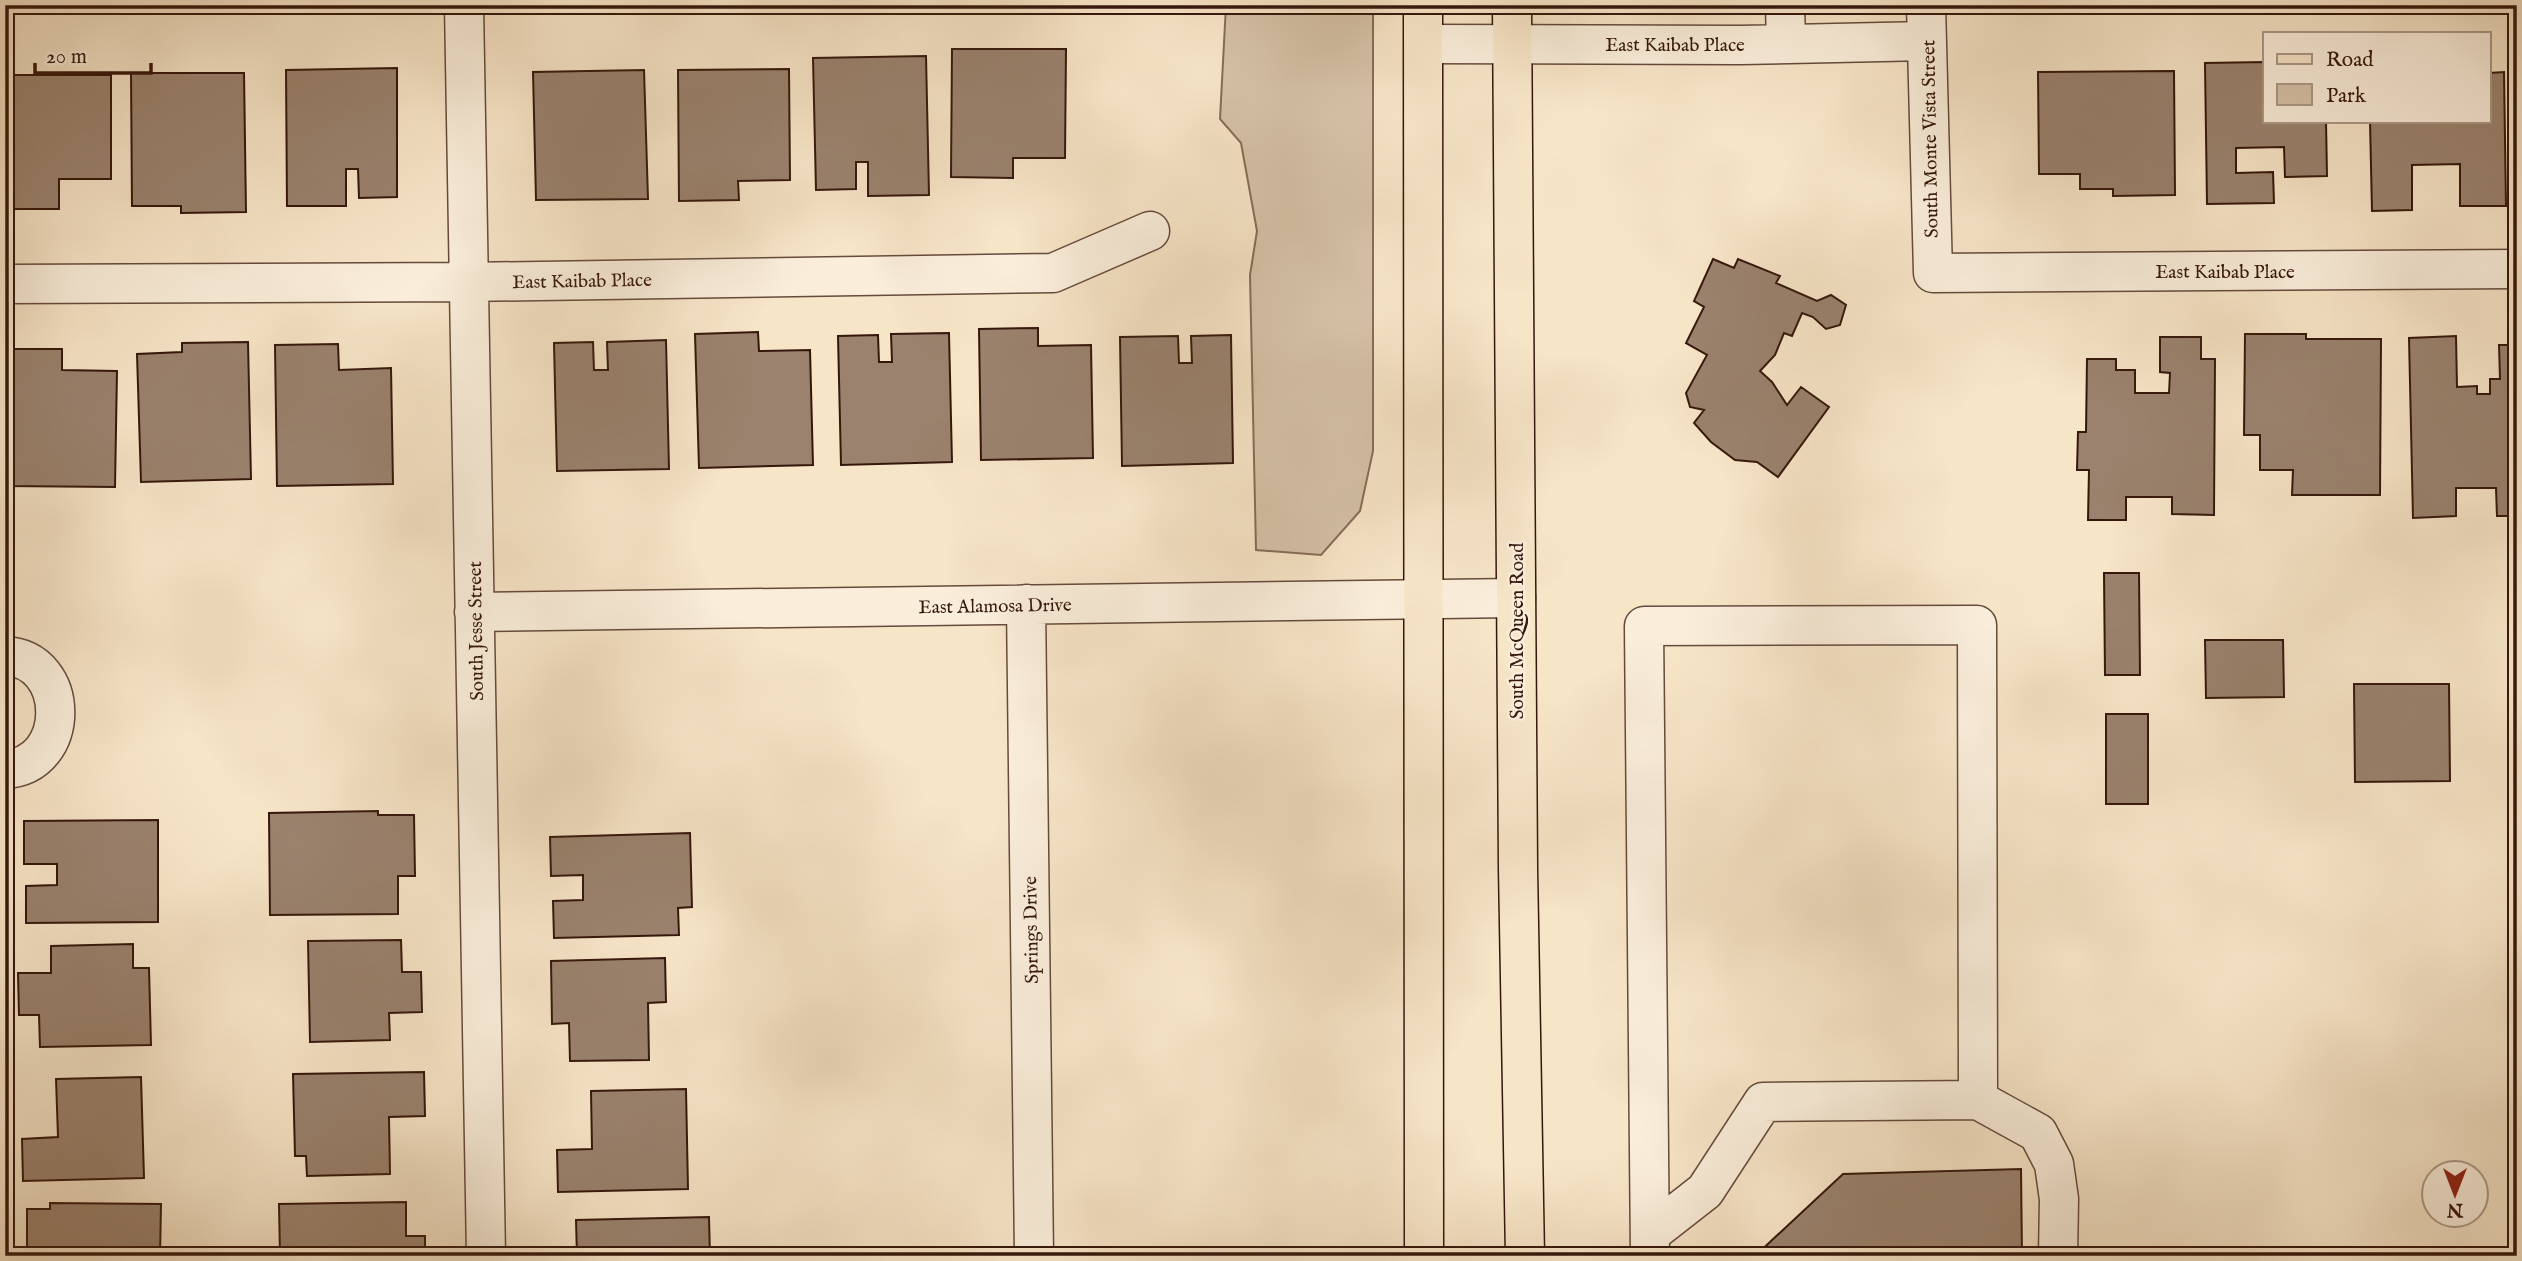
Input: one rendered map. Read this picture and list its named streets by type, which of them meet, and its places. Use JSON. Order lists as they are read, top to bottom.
{
  "streets": {
    "main road": ["South McQueen Road"],
    "street": [
      "East Kaibab Place",
      "South Monte Vista Street",
      "East Alamosa Drive",
      "South Jesse Street",
      "Springs Drive"
    ]
  },
  "crossings": [
    ["East Kaibab Place", "South Monte Vista Street"],
    ["East Kaibab Place", "South Jesse Street"],
    ["East Kaibab Place", "South McQueen Road"],
    ["East Alamosa Drive", "South Jesse Street"],
    ["East Alamosa Drive", "South McQueen Road"],
    ["East Alamosa Drive", "Springs Drive"]
  ],
  "legend": ["Road", "Park"],
  "scale_bar": "20 m",
  "north": "bottom"
}
